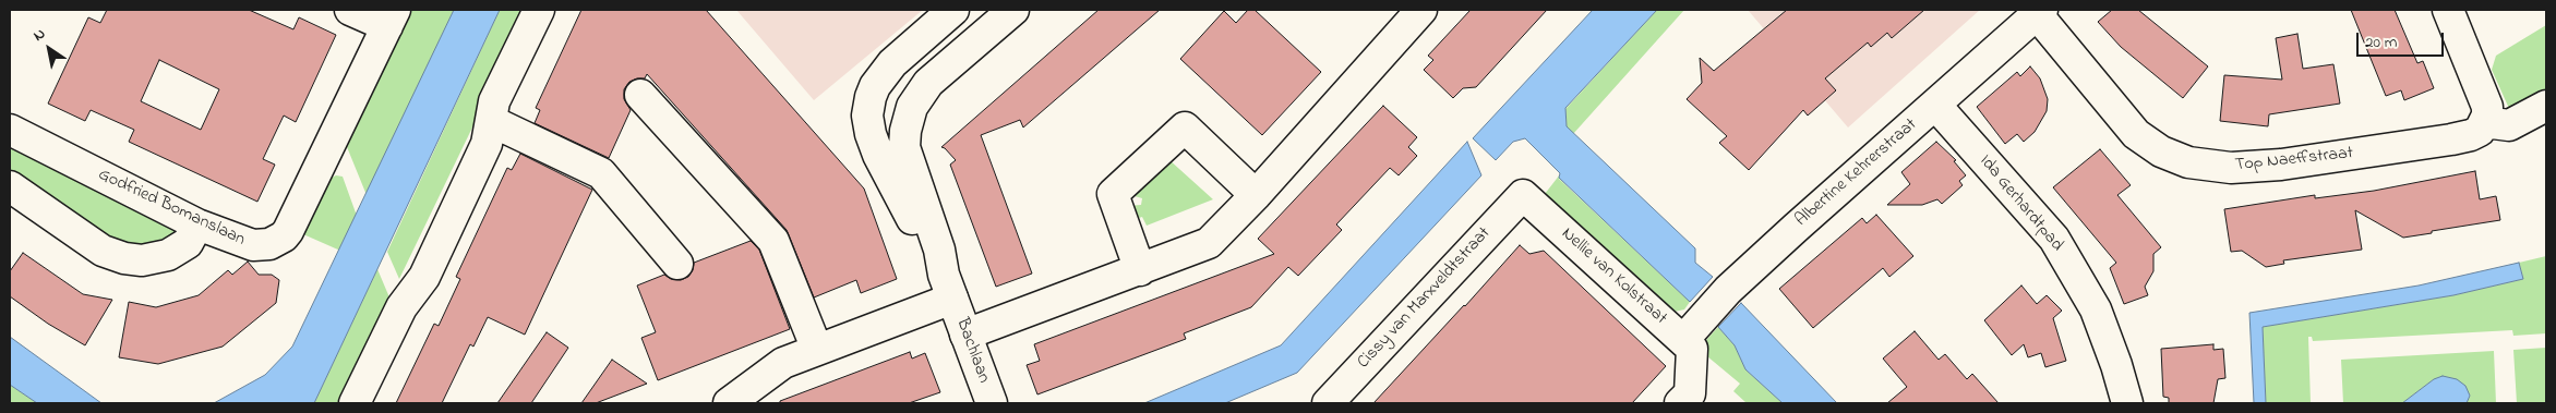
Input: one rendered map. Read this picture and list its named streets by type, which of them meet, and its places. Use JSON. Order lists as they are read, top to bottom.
{
  "streets": {
    "street": [
      "Top Naeffstraat",
      "Albertine Kehrerstraat",
      "Ida Gerhardtpad",
      "Godfried Bomanslaan",
      "Nellie van Kolstraat",
      "Cissy van Marxveldtstraat",
      "Bachlaan"
    ]
  },
  "crossings": [
    ["Top Naeffstraat", "Albertine Kehrerstraat"],
    ["Albertine Kehrerstraat", "Ida Gerhardtpad"],
    ["Albertine Kehrerstraat", "Nellie van Kolstraat"],
    ["Nellie van Kolstraat", "Cissy van Marxveldtstraat"]
  ],
  "scale_bar": "20 m",
  "north": "top left"
}
